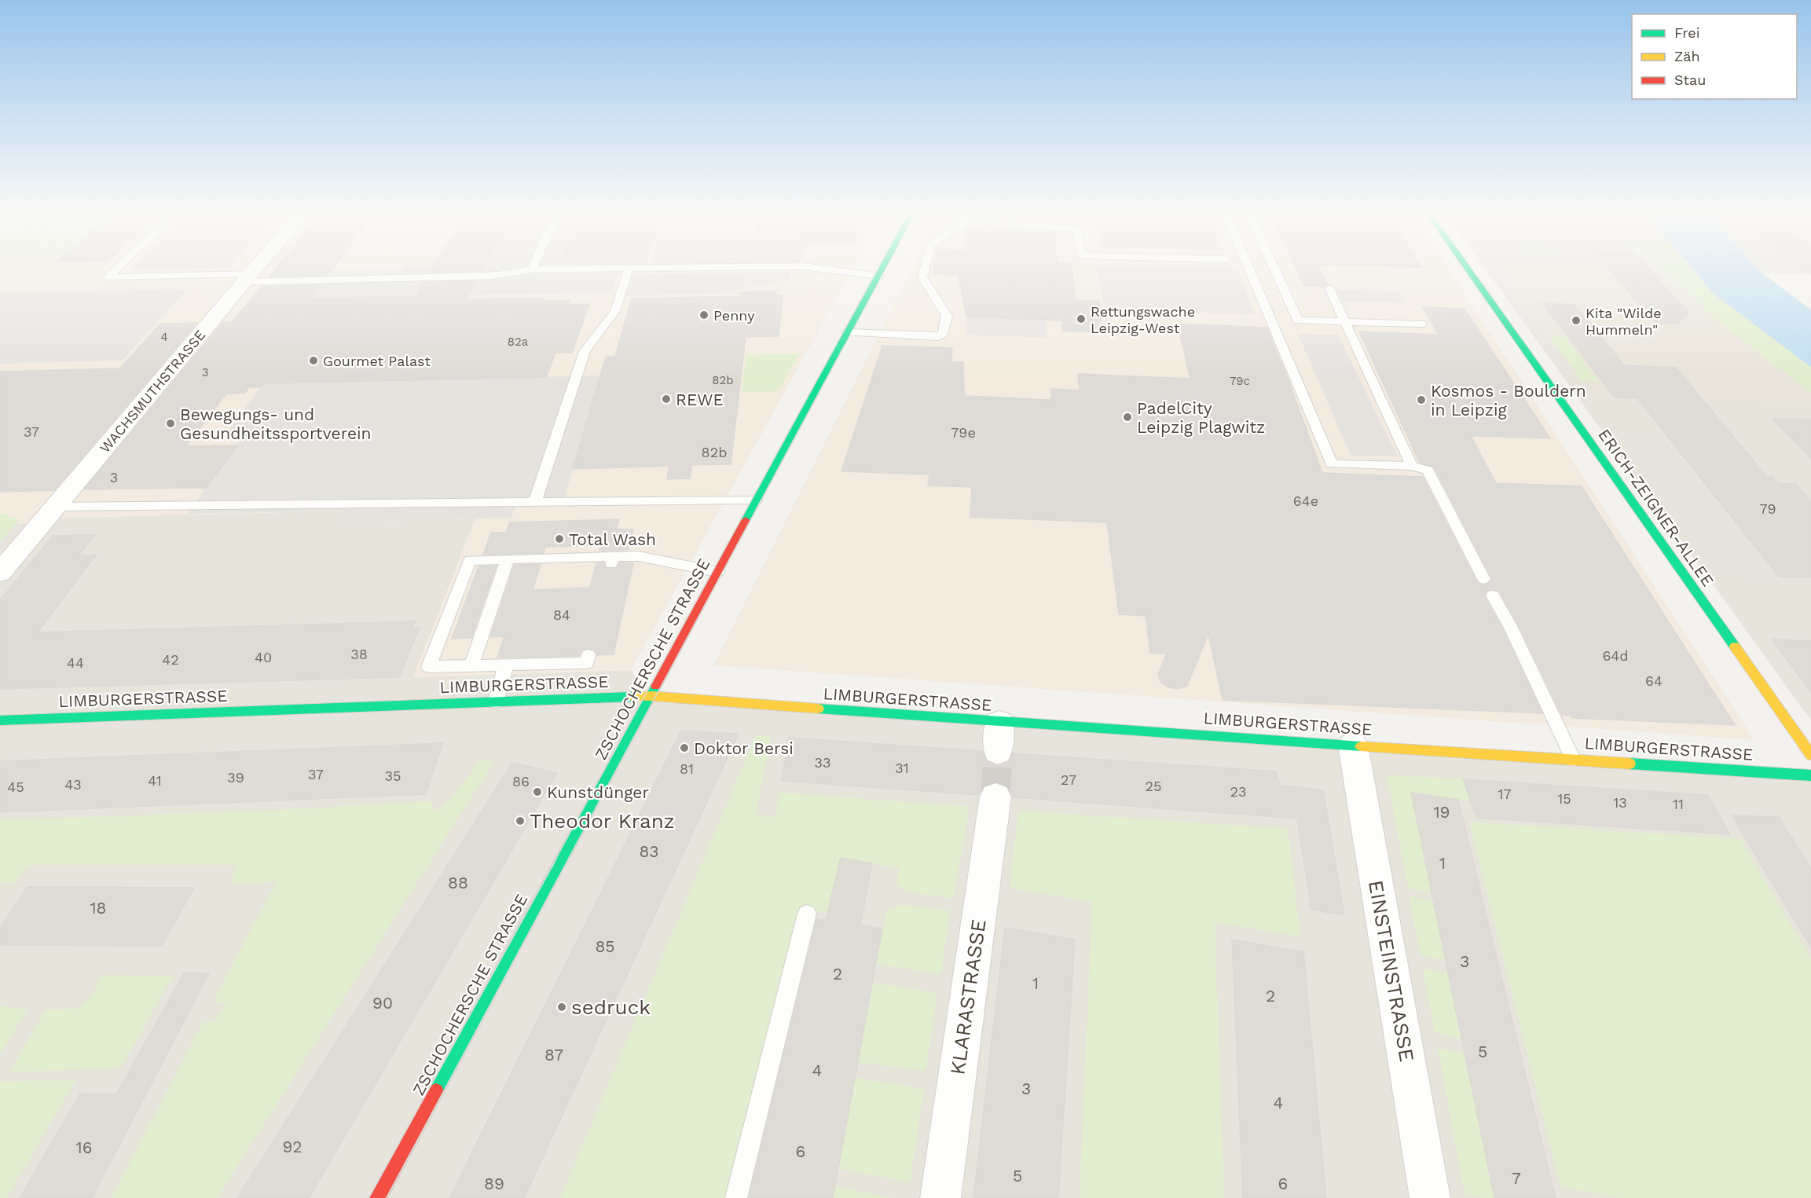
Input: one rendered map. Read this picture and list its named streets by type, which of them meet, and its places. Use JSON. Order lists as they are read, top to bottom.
{
  "streets": {
    "street": [
      "WACHSMUTHSTRASSE",
      "ERICH-ZEIGNER-ALLEE",
      "ZSCHOCHERSCHE STRASSE",
      "LIMBURGERSTRASSE",
      "EINSTEINSTRASSE",
      "KLARASTRASSE"
    ]
  },
  "crossings": [
    ["ZSCHOCHERSCHE STRASSE", "LIMBURGERSTRASSE"],
    ["LIMBURGERSTRASSE", "EINSTEINSTRASSE"]
  ],
  "places": [
    "Penny",
    "Rettungswache Leipzig-West",
    "Kita \"Wilde Hummeln\"",
    "Gourmet Palast",
    "REWE",
    "Kosmos - Bouldern in Leipzig",
    "PadelCity Leipzig Plagwitz",
    "Bewegungs- und Gesundheitssportverein",
    "Total Wash",
    "Doktor Bersi",
    "Kunstdünger",
    "Theodor Kranz",
    "sedruck"
  ],
  "house_numbers": [
    "4",
    "82a",
    "3",
    "82b",
    "79c",
    "37",
    "79e",
    "82b",
    "3",
    "64e",
    "79",
    "84",
    "38",
    "64d",
    "40",
    "42",
    "44",
    "64",
    "33",
    "31",
    "81",
    "37",
    "35",
    "39",
    "27",
    "41",
    "86",
    "43",
    "25",
    "45",
    "23",
    "17",
    "15",
    "13",
    "11",
    "19",
    "83",
    "1",
    "88",
    "18",
    "85",
    "3",
    "2",
    "1",
    "2",
    "90",
    "5",
    "87",
    "4",
    "3",
    "4",
    "92",
    "16",
    "6",
    "5",
    "7",
    "89",
    "6"
  ],
  "legend": ["Frei", "Zäh", "Stau"]
}
